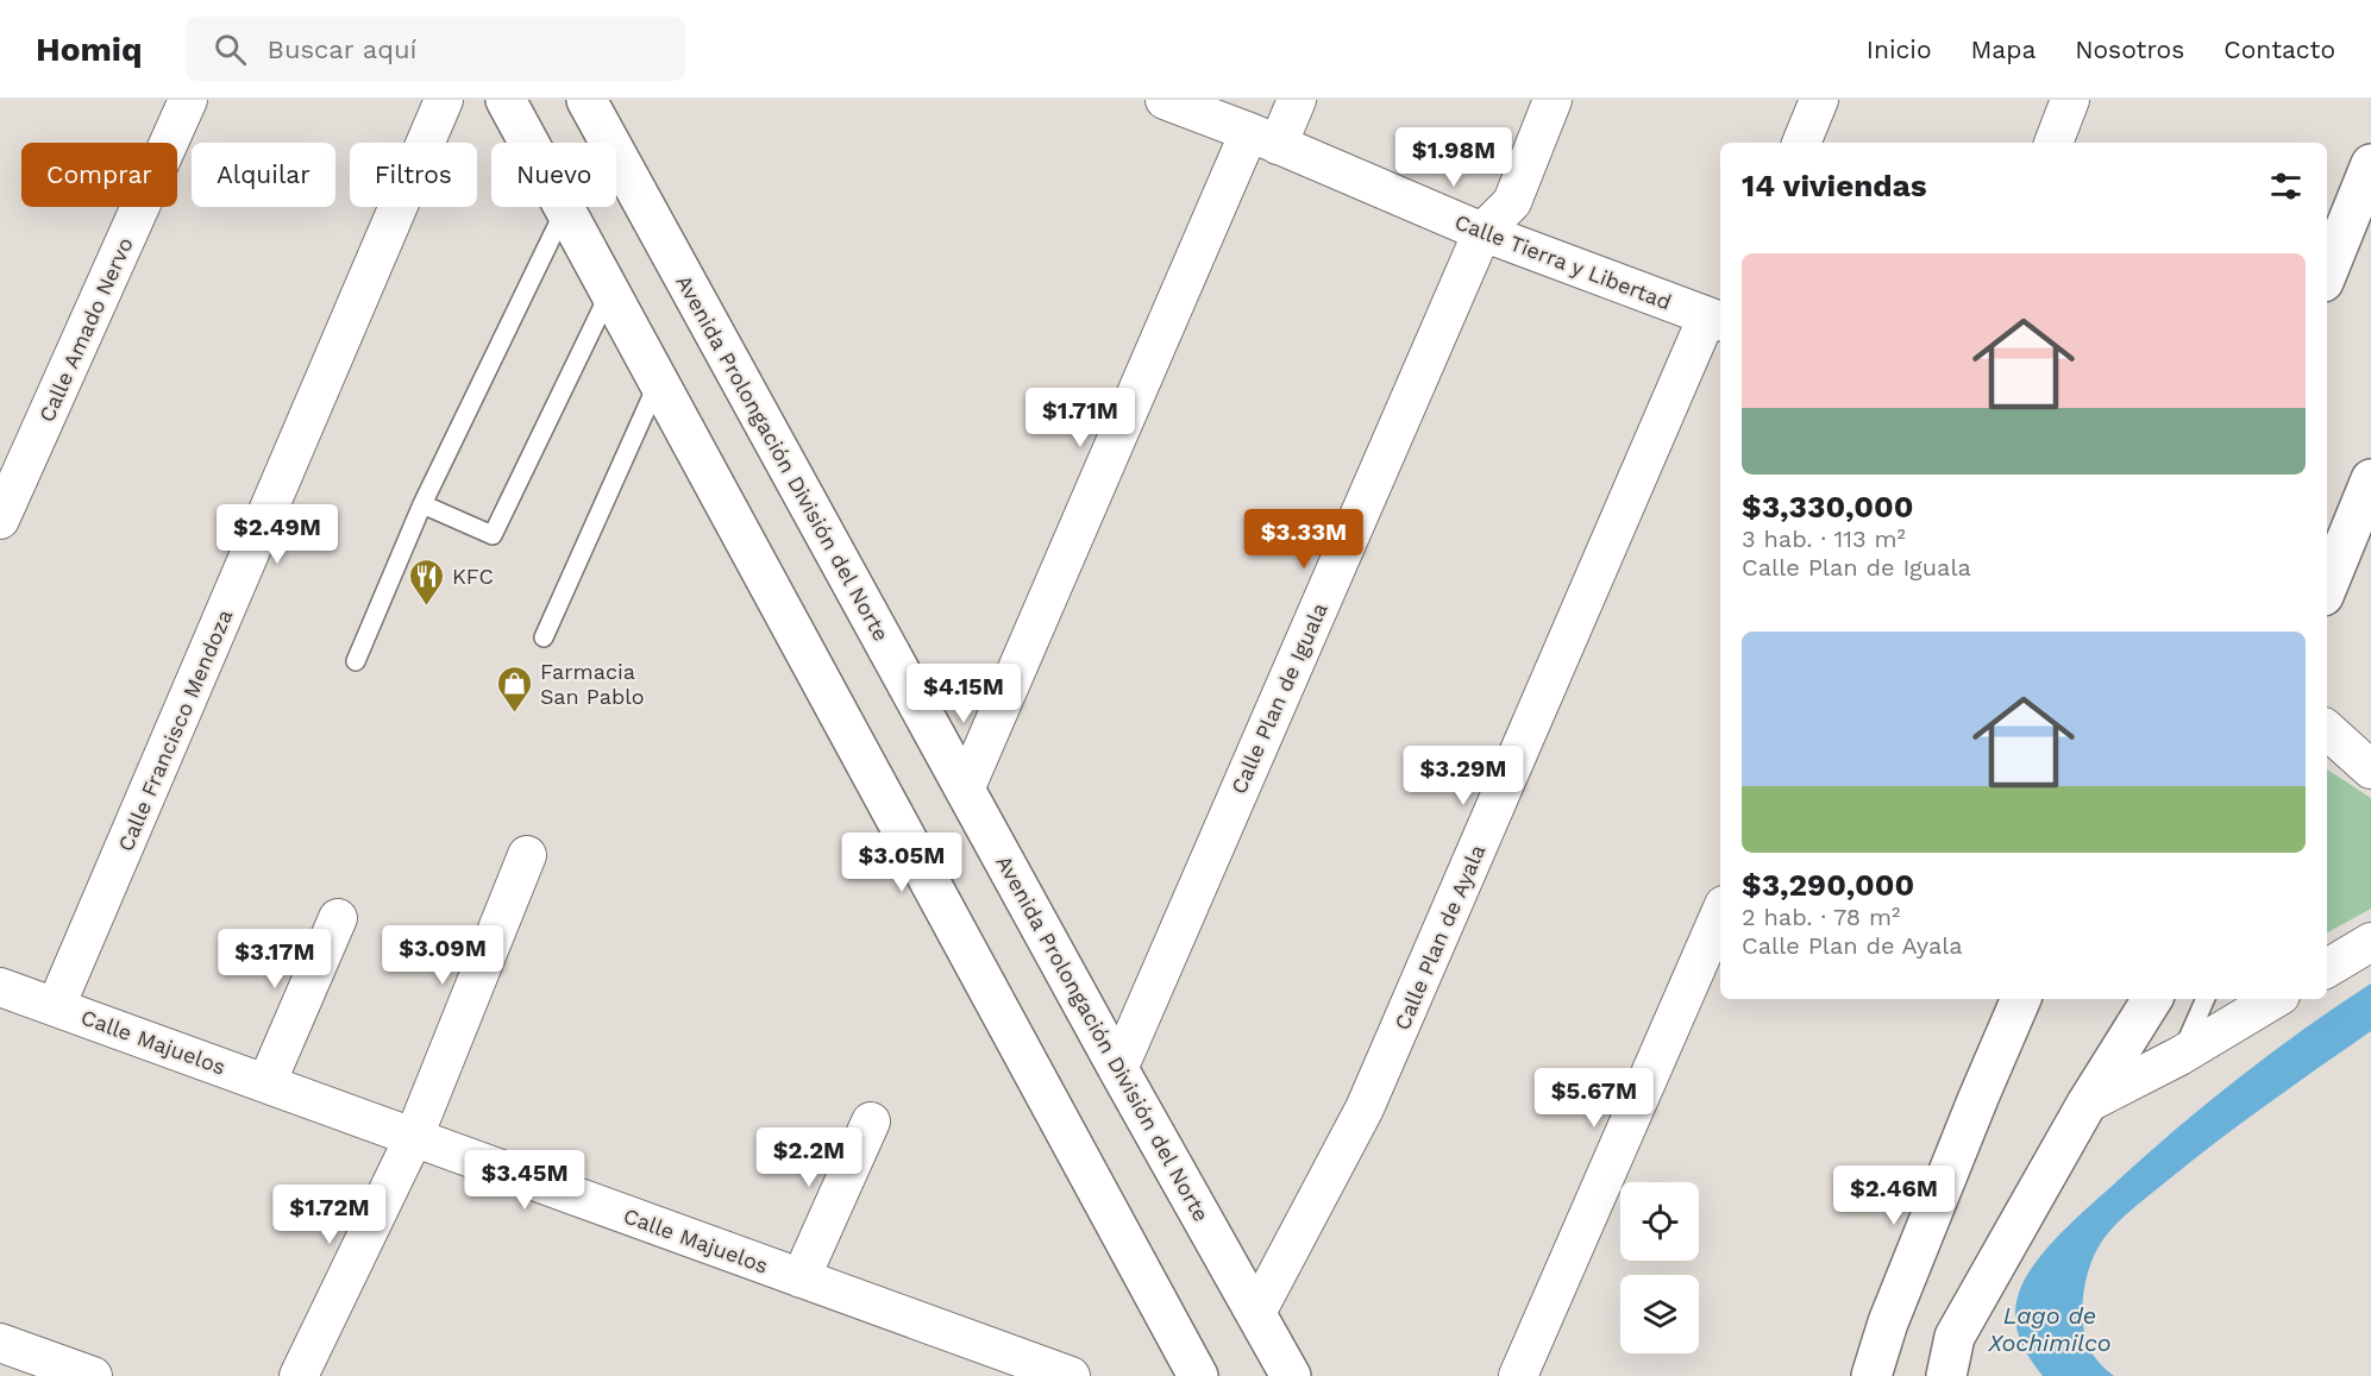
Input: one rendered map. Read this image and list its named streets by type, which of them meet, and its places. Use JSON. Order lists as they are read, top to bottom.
{
  "streets": {
    "main road": ["Avenida Prolongación División del Norte"],
    "street": [
      "Calle Tierra y Libertad",
      "Calle Amado Nervo",
      "Calle Plan de Iguala",
      "Calle Francisco Mendoza",
      "Calle Plan de Ayala",
      "Calle Majuelos"
    ]
  },
  "crossings": [
    ["Calle Tierra y Libertad", "Calle Plan de Iguala"],
    ["Calle Tierra y Libertad", "Calle Plan de Ayala"],
    ["Avenida Prolongación División del Norte", "Calle Plan de Iguala"],
    ["Avenida Prolongación División del Norte", "Calle Plan de Ayala"],
    ["Calle Francisco Mendoza", "Calle Majuelos"]
  ],
  "water": ["Lago de Xochimilco"],
  "places": {
    "restaurant": ["KFC"],
    "shop": ["Farmacia San Pablo"]
  },
  "page": {
    "header": "Homiq",
    "search": "Buscar aquí",
    "nav": [
      "Inicio",
      "Mapa",
      "Nosotros",
      "Contacto"
    ],
    "price": [
      "$1.98M",
      "$1.71M",
      "$2.49M",
      "$3.33M",
      "$4.15M",
      "$3.29M",
      "$3.05M",
      "$3.09M",
      "$3.17M",
      "$5.67M",
      "$2.2M",
      "$3.45M",
      "$2.46M",
      "$1.72M"
    ],
    "chip": [
      "Comprar",
      "Alquilar",
      "Filtros",
      "Nuevo"
    ],
    "heading": "14 viviendas",
    "list": [
      {
        "name": "$3,330,000",
        "note": "3 hab. · 113 m² · Calle Plan de Iguala"
      },
      {
        "name": "$3,290,000",
        "note": "2 hab. · 78 m² · Calle Plan de Ayala"
      }
    ]
  }
}
